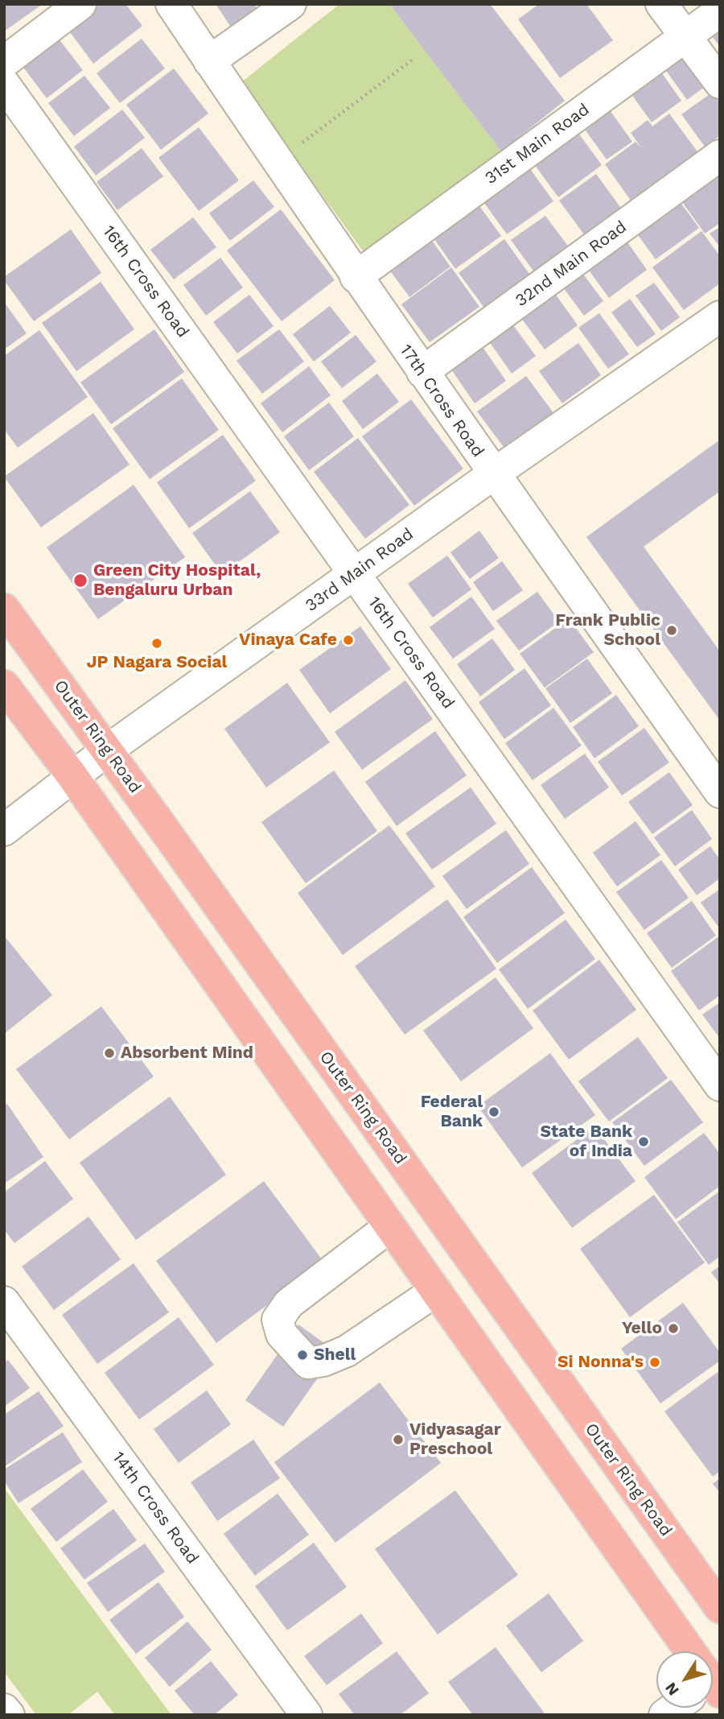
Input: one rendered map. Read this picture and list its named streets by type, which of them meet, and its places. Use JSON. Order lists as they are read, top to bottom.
{
  "streets": {
    "highway": ["Outer Ring Road"],
    "street": [
      "31st Main Road",
      "32nd Main Road",
      "16th Cross Road",
      "17th Cross Road",
      "33rd Main Road",
      "14th Cross Road"
    ]
  },
  "crossings": [
    ["31st Main Road", "17th Cross Road"],
    ["32nd Main Road", "17th Cross Road"],
    ["16th Cross Road", "33rd Main Road"],
    ["17th Cross Road", "33rd Main Road"],
    ["33rd Main Road", "Outer Ring Road"]
  ],
  "places": [
    "Green City Hospital, Bengaluru Urban",
    "Frank Public School",
    "Vinaya Cafe",
    "JP Nagara Social",
    "Absorbent Mind",
    "Federal Bank",
    "State Bank of India",
    "Yello",
    "Shell",
    "Si Nonna's",
    "Vidyasagar Preschool"
  ],
  "north": "bottom left"
}
